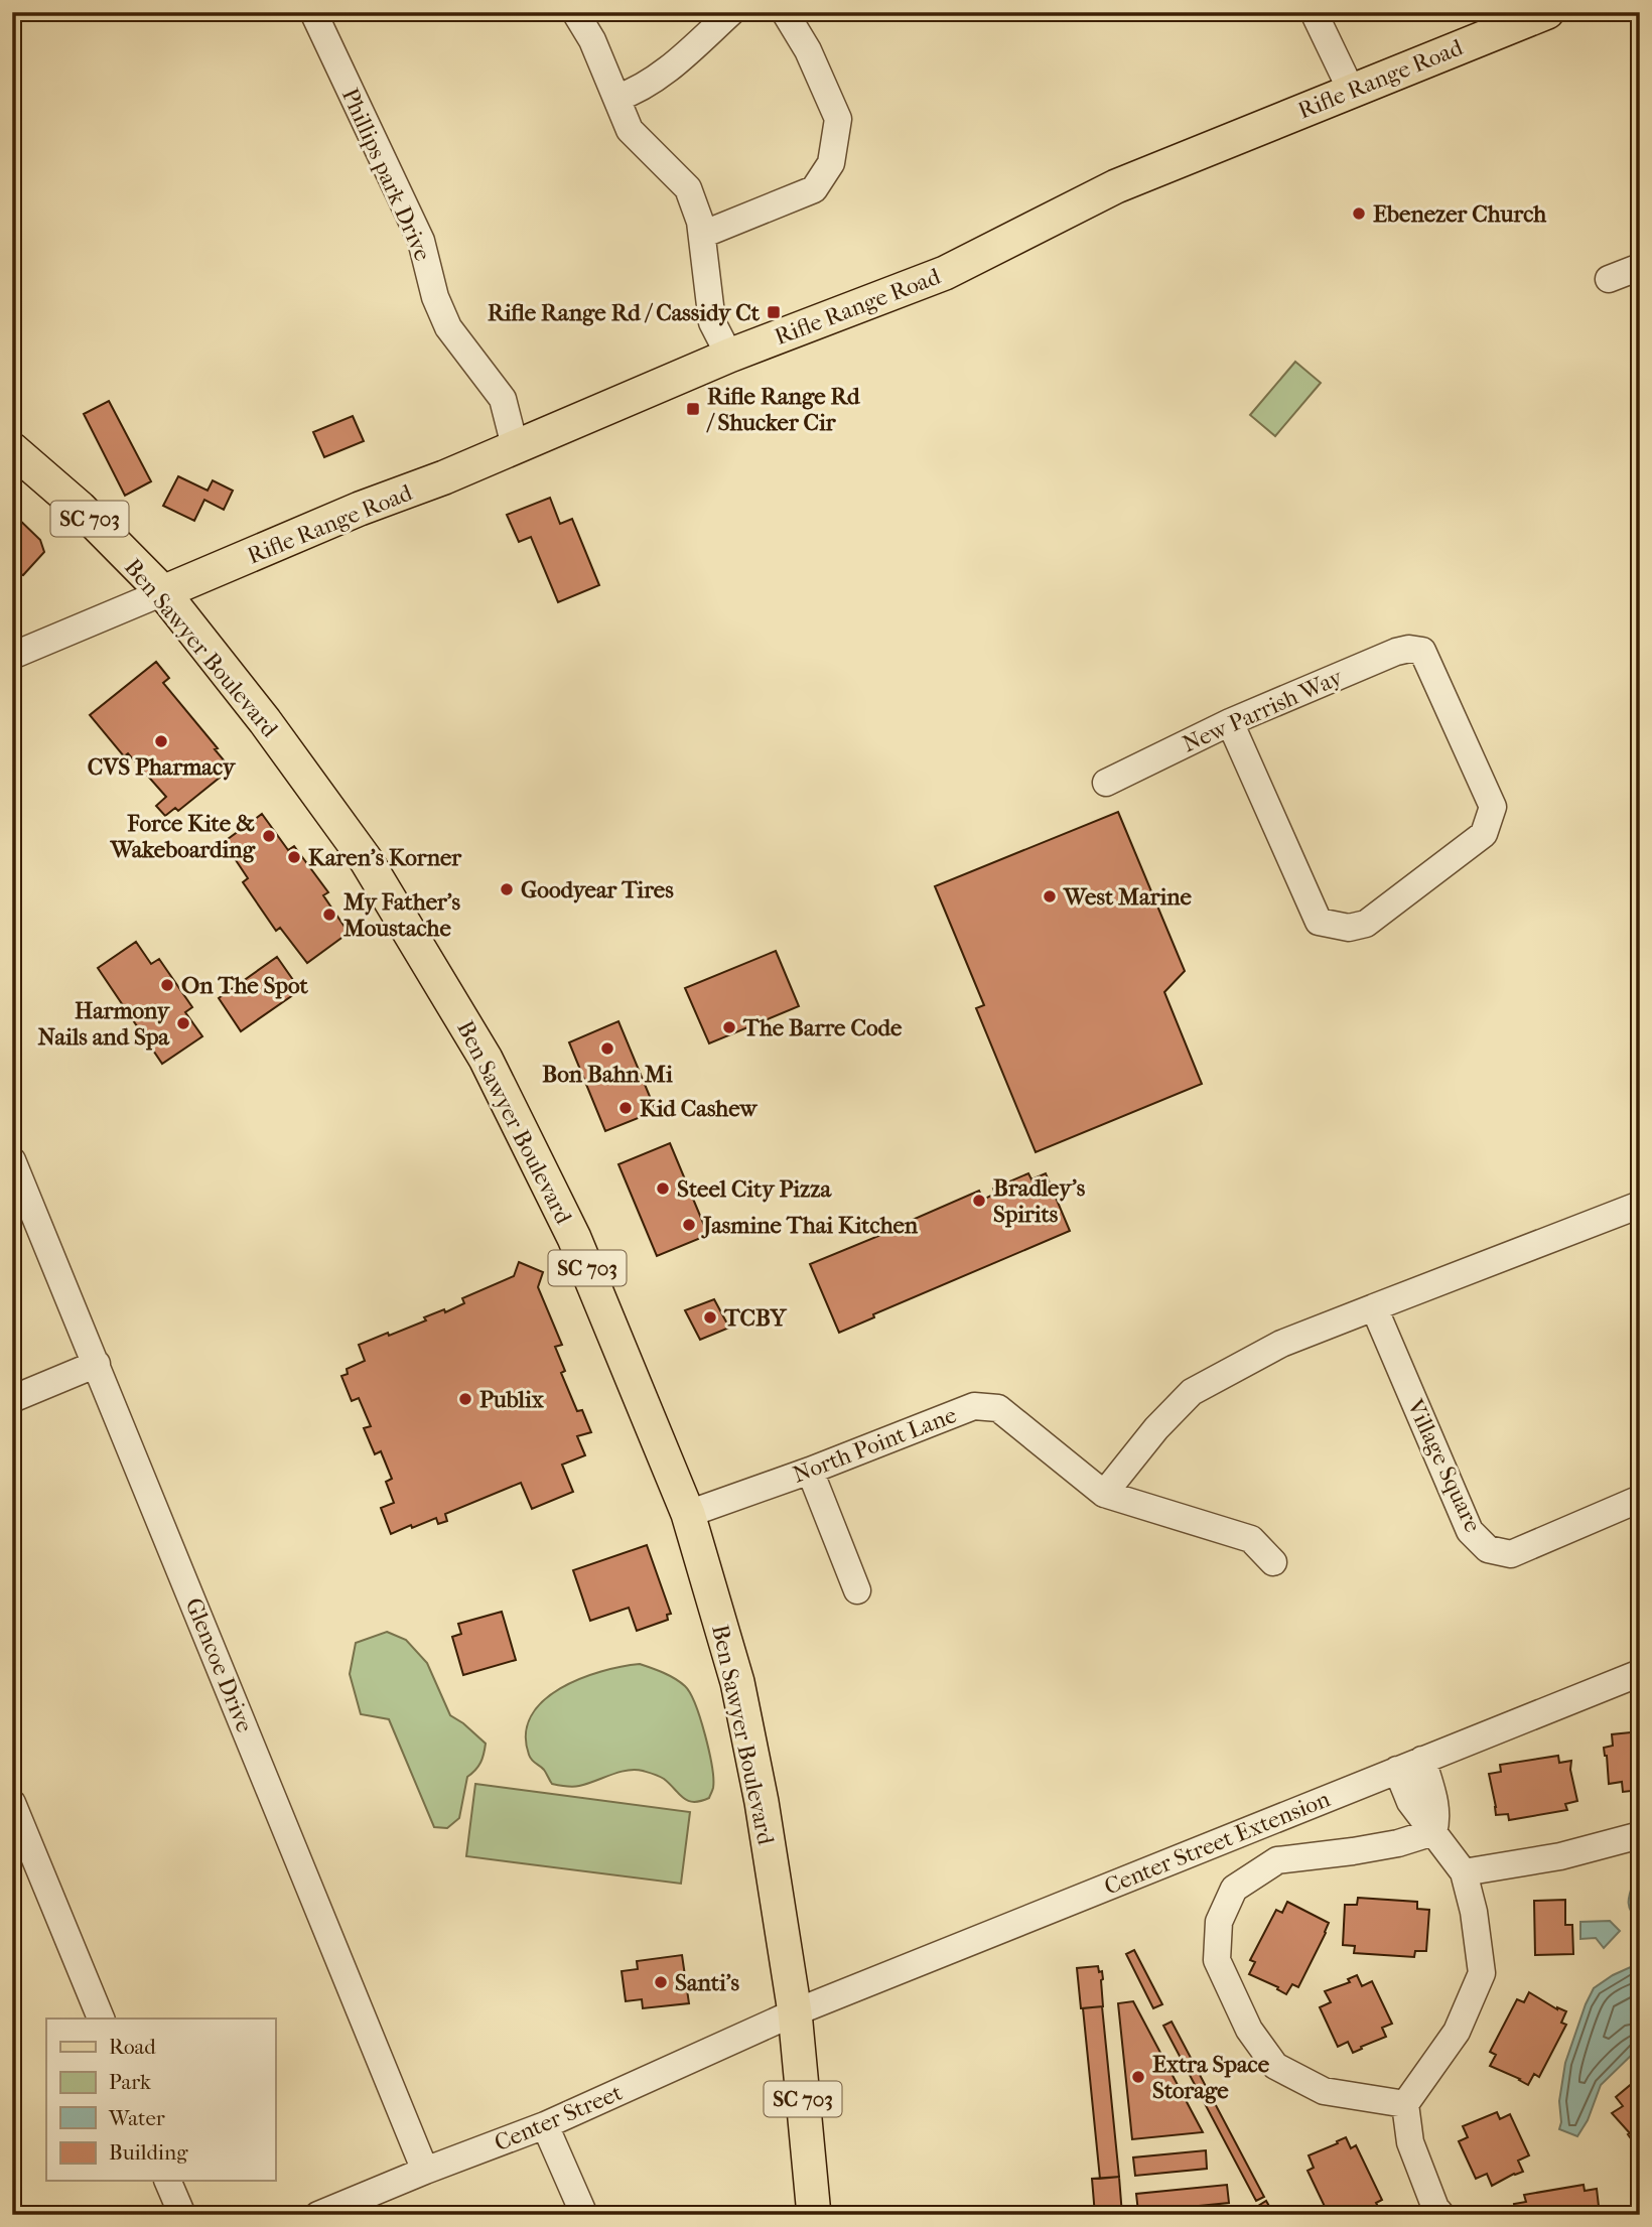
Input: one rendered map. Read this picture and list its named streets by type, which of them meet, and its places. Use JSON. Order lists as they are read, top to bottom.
{
  "streets": {
    "main road": ["Rifle Range Road", "SC 703", "Ben Sawyer Boulevard"],
    "street": [
      "Phillips park Drive",
      "New Parrish Way",
      "North Point Lane",
      "Village Square",
      "Glencoe Drive",
      "Center Street Extension",
      "Center Street"
    ]
  },
  "crossings": [
    ["Rifle Range Road", "Phillips park Drive"],
    ["Rifle Range Road", "Ben Sawyer Boulevard"],
    ["Ben Sawyer Boulevard", "North Point Lane"],
    ["Ben Sawyer Boulevard", "Center Street Extension"],
    ["Ben Sawyer Boulevard", "Center Street"],
    ["Glencoe Drive", "Center Street"],
    ["Center Street Extension", "Center Street"]
  ],
  "places": {
    "other": [
      "Ebenezer Church",
      "CVS Pharmacy",
      "Force Kite & Wakeboarding",
      "Karen's Korner",
      "Goodyear Tires",
      "West Marine",
      "My Father's Moustache",
      "On The Spot",
      "Harmony Nails and Spa",
      "The Barre Code",
      "Bon Bahn Mi",
      "Kid Cashew",
      "Steel City Pizza",
      "Bradley’s Spirits",
      "Jasmine Thai Kitchen",
      "TCBY",
      "Publix",
      "Santi's",
      "Extra Space Storage"
    ],
    "transit": ["Rifle Range Rd / Cassidy Ct", "Rifle Range Rd / Shucker Cir"]
  },
  "legend": [
    "Road",
    "Park",
    "Water",
    "Building"
  ]
}
